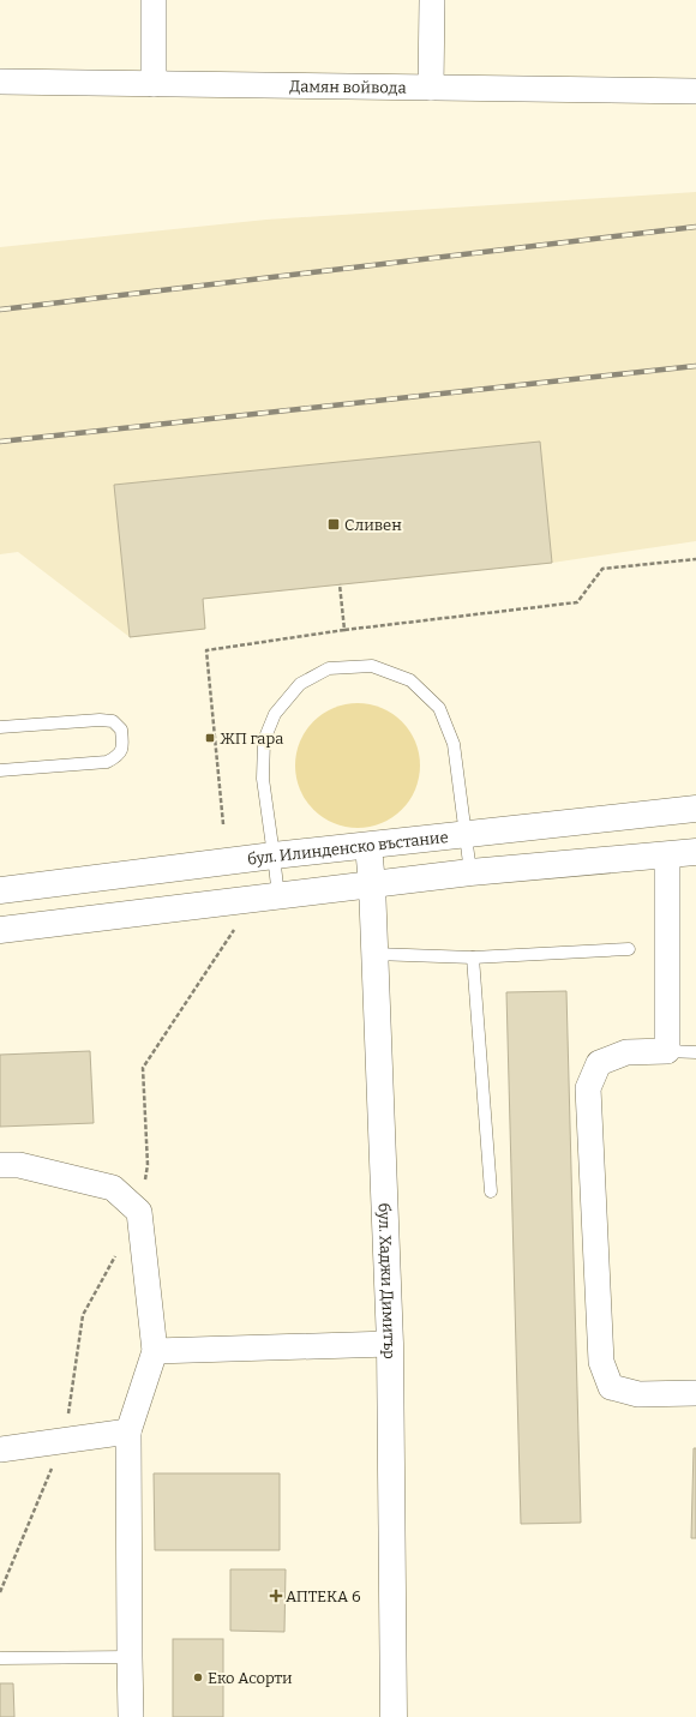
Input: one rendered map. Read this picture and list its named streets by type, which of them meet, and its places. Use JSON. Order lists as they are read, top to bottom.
{
  "streets": {
    "main road": ["бул. Илинденско въстание", "бул. Хаджи Димитър"],
    "street": ["Дамян войвода"]
  },
  "crossings": [
    ["бул. Илинденско въстание", "бул. Хаджи Димитър"]
  ],
  "places": {
    "transit": ["Сливен", "ЖП гара"],
    "health": ["АПТЕКА 6"],
    "other": ["Еко Асорти"]
  }
}
